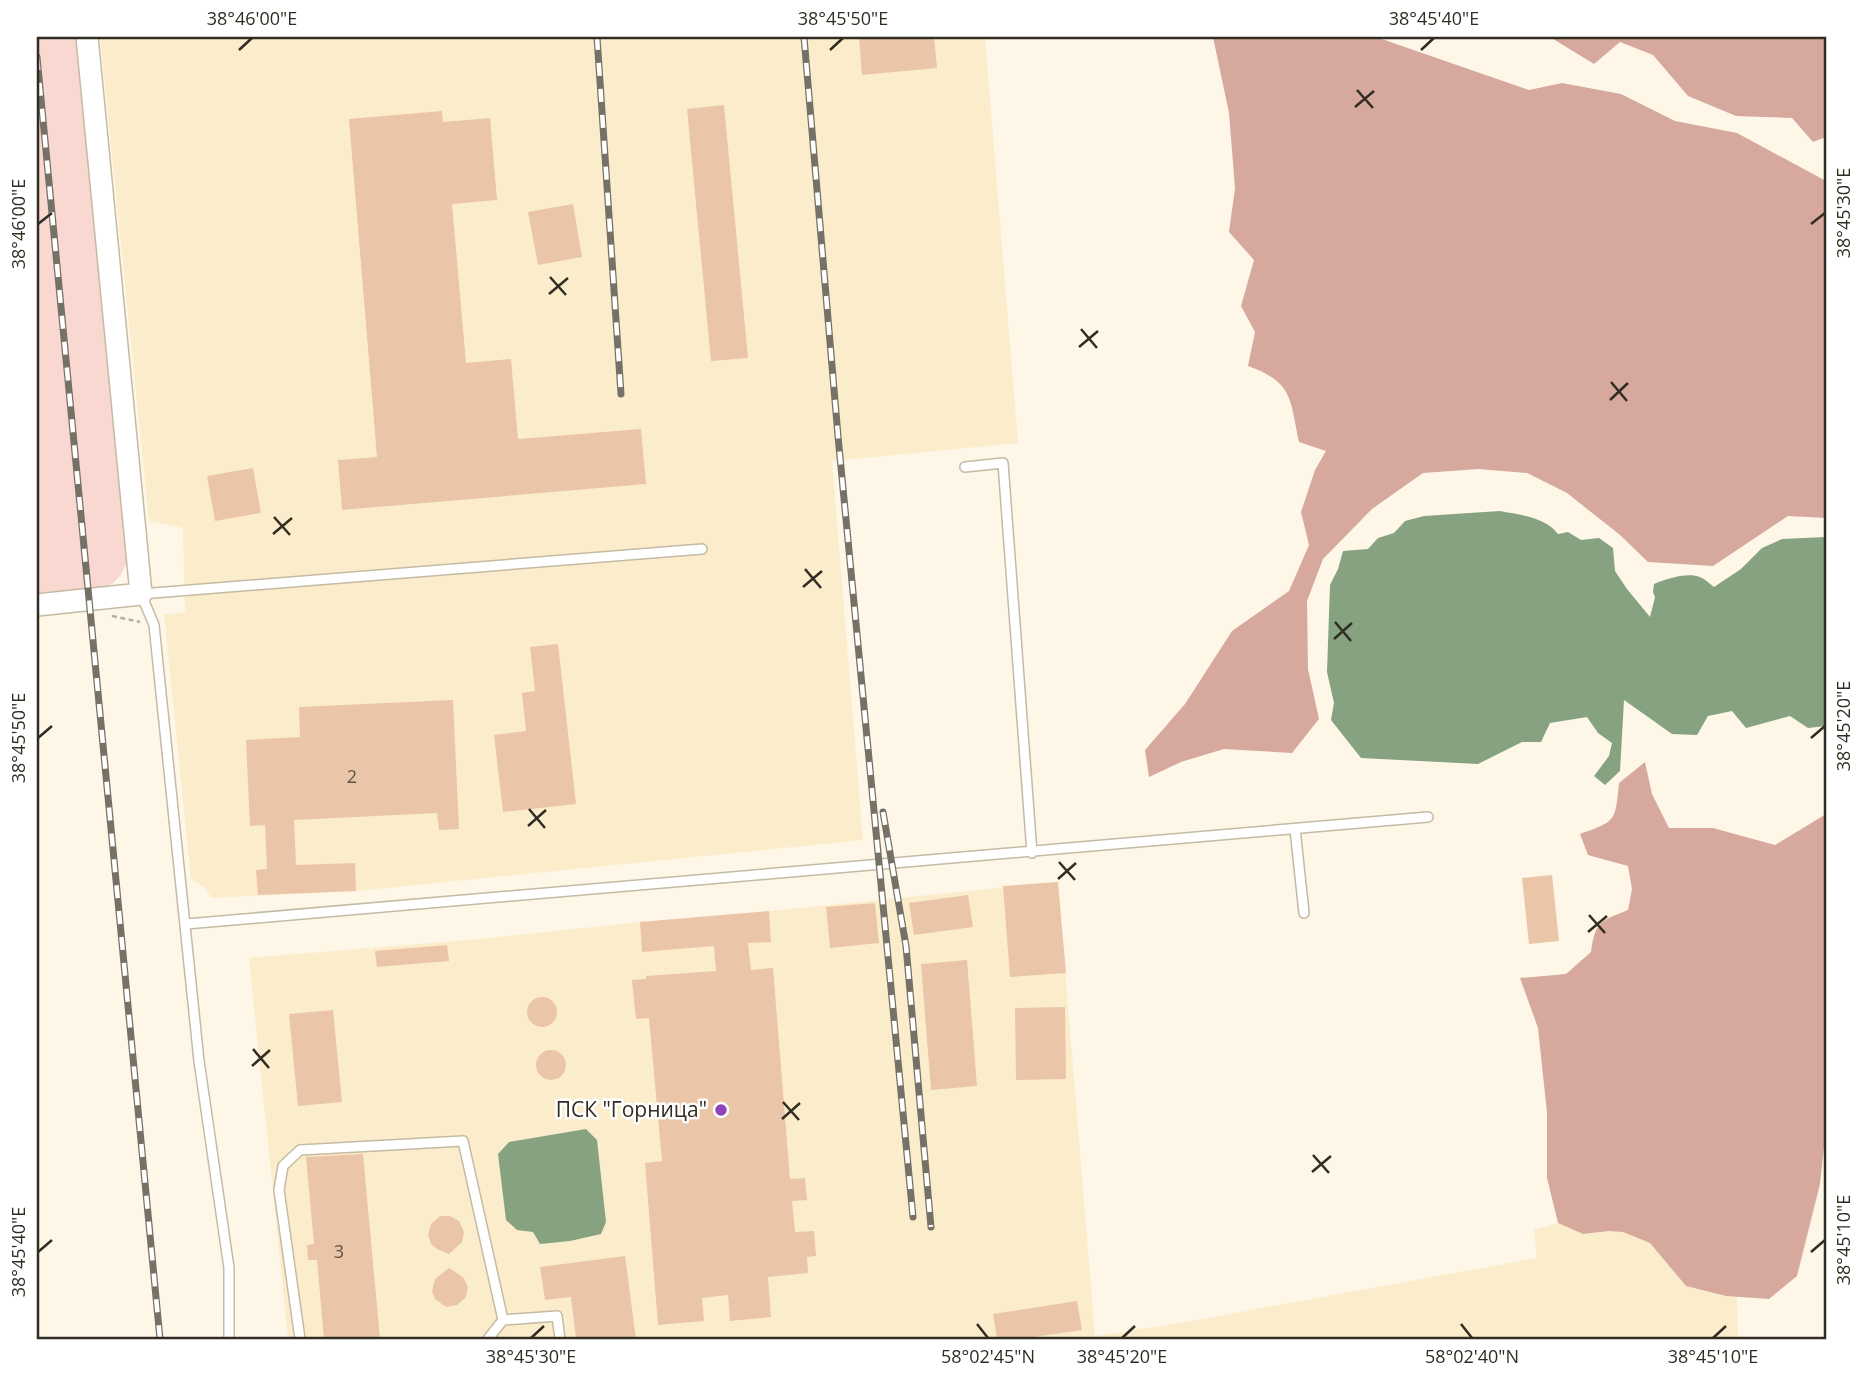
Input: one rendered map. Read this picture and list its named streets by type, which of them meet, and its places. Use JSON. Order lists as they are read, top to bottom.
{
  "places": ["ПСК \"Горница\""],
  "house_numbers": ["2", "3"],
  "coordinates": [
    "38°46'00\"E",
    "38°45'50\"E",
    "38°45'40\"E",
    "38°45'30\"E",
    "38°45'20\"E",
    "38°45'10\"E",
    "58°02'45\"N",
    "58°02'40\"N"
  ]
}
